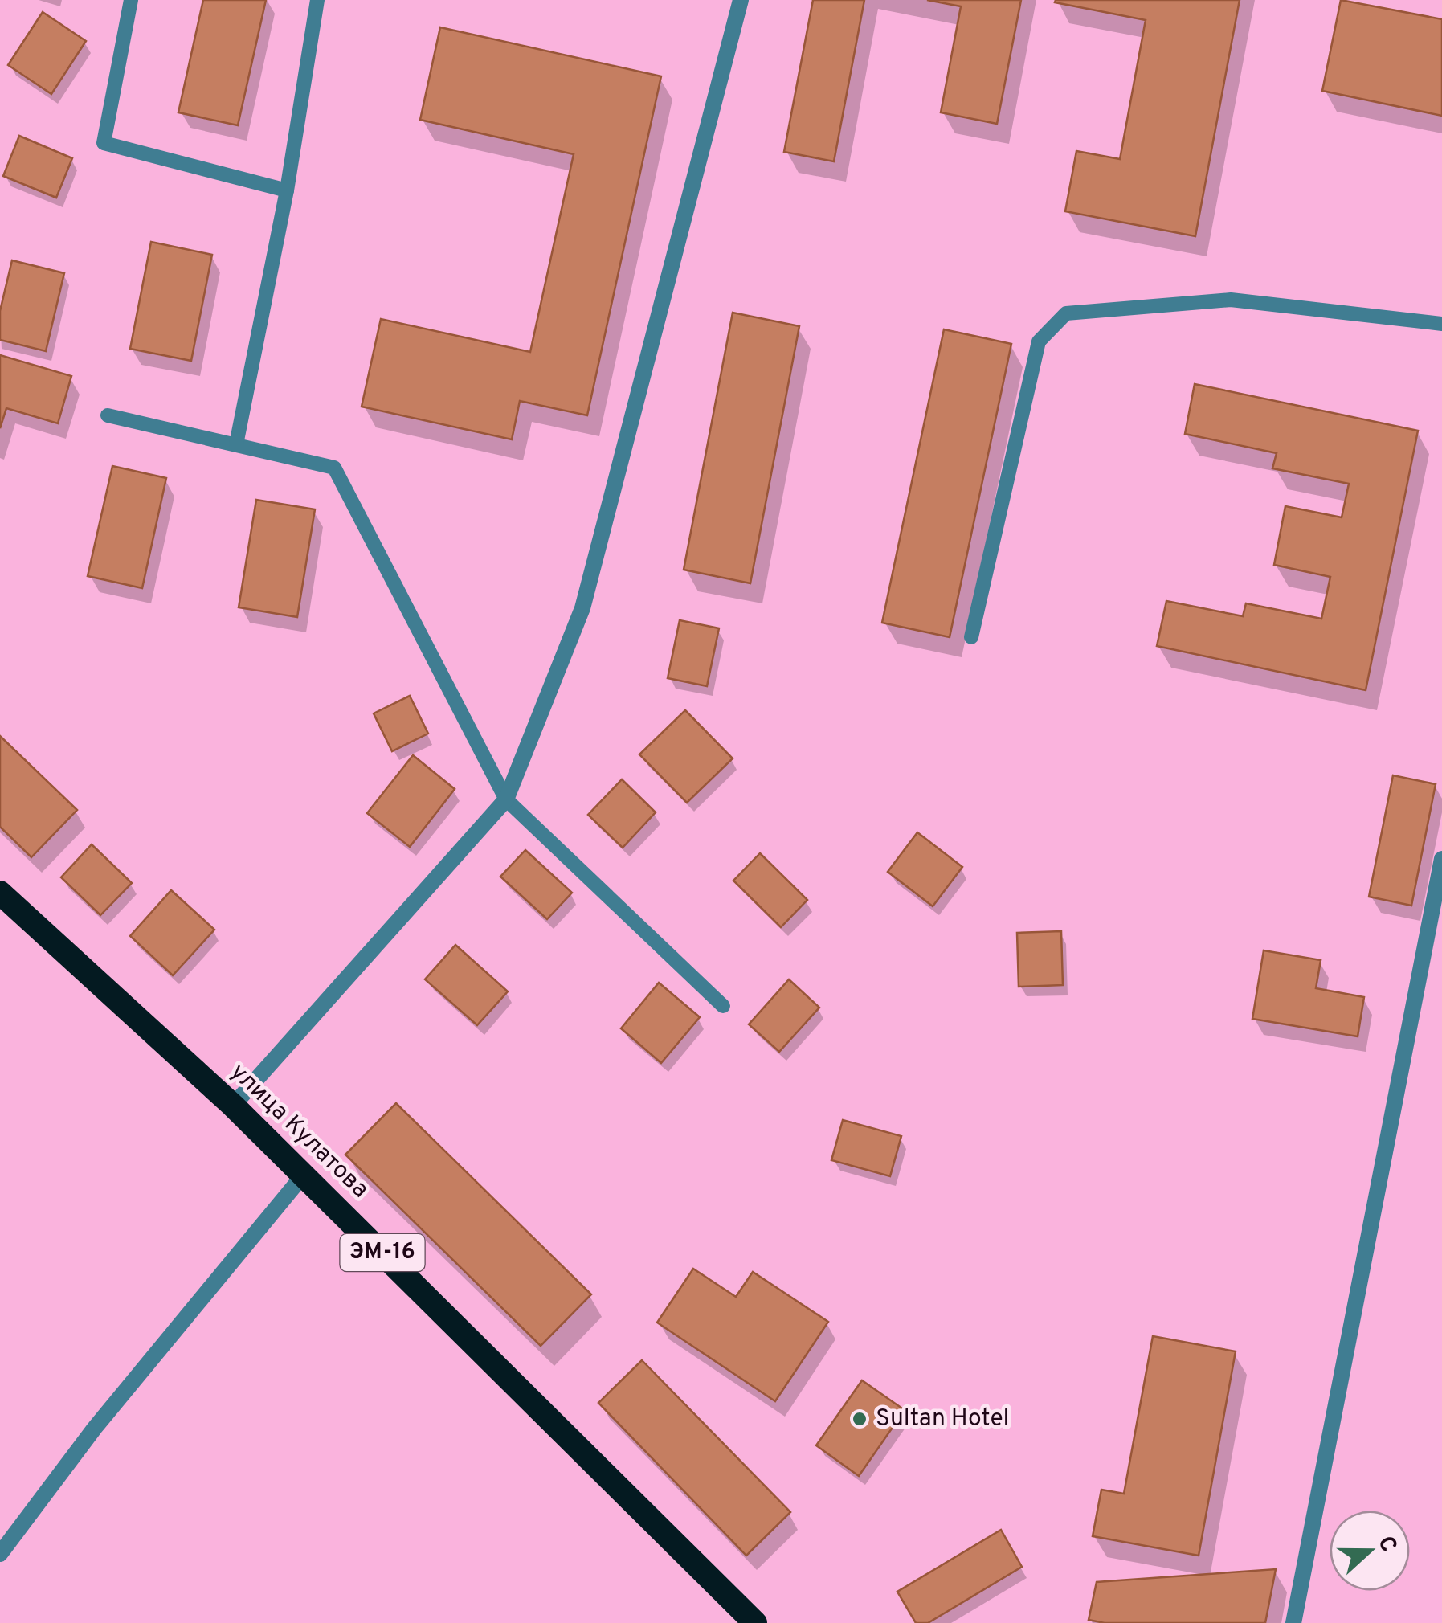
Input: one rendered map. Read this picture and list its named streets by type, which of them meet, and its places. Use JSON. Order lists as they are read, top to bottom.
{
  "streets": {
    "highway": ["улица Кулатова", "ЭМ-16"]
  },
  "places": ["Sultan Hotel"],
  "north": "right"
}
